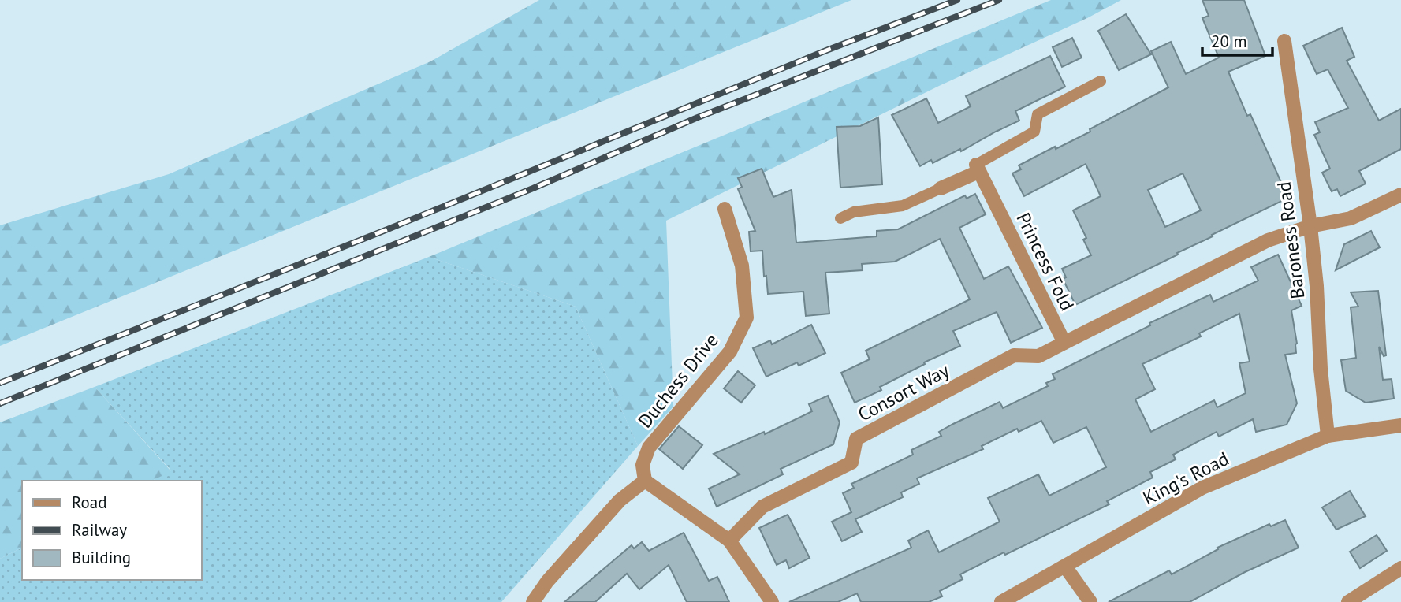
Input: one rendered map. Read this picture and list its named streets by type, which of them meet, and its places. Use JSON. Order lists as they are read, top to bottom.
{
  "streets": {
    "street": [
      "Baroness Road",
      "Princess Fold",
      "Duchess Drive",
      "Consort Way",
      "King's Road"
    ]
  },
  "crossings": [
    ["Baroness Road", "Princess Fold"],
    ["Baroness Road", "King's Road"],
    ["Princess Fold", "Consort Way"]
  ],
  "legend": ["Road", "Railway", "Building"],
  "scale_bar": "20 m"
}
